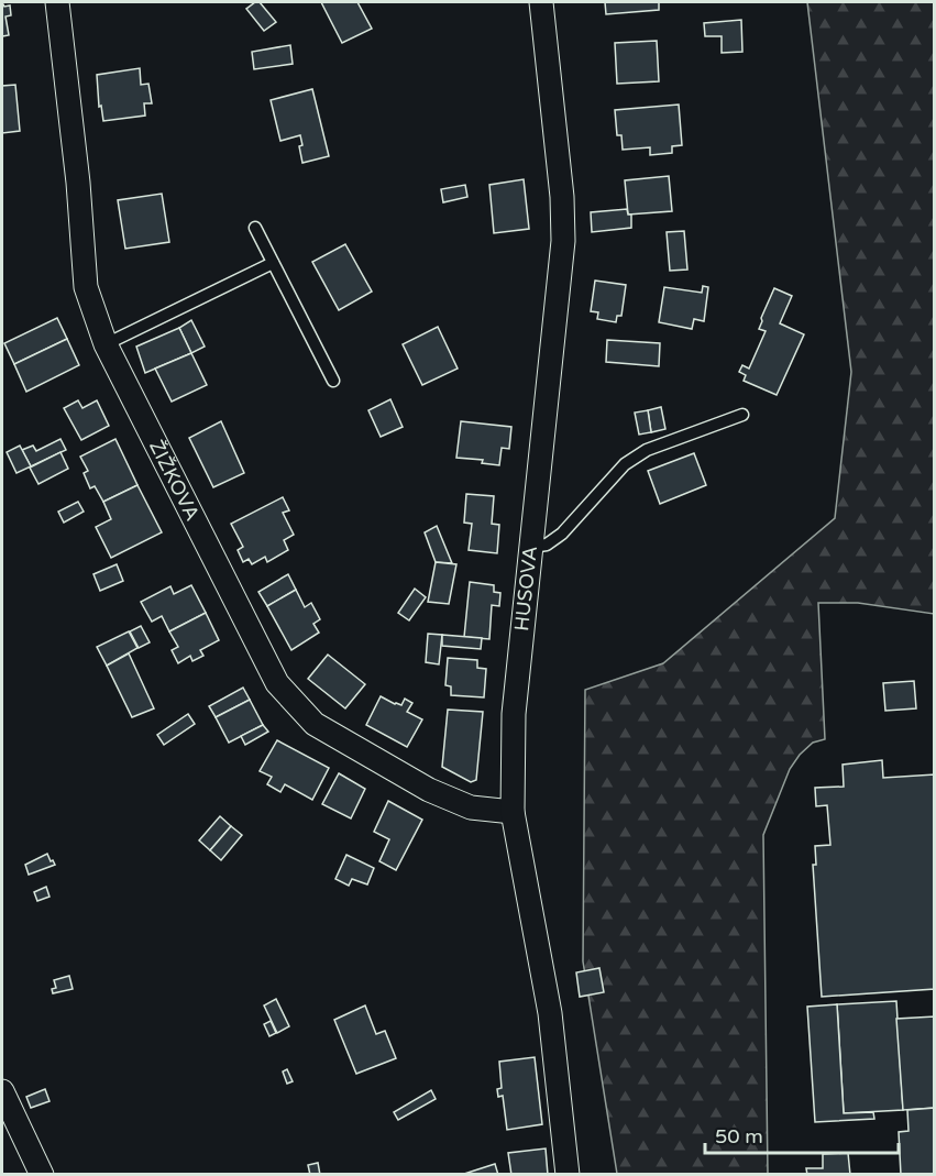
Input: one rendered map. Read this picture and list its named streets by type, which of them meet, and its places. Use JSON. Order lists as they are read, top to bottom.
{
  "streets": {
    "street": ["ŽIŽKOVA", "HUSOVA"]
  },
  "crossings": [
    ["ŽIŽKOVA", "HUSOVA"]
  ],
  "scale_bar": "50 m"
}
